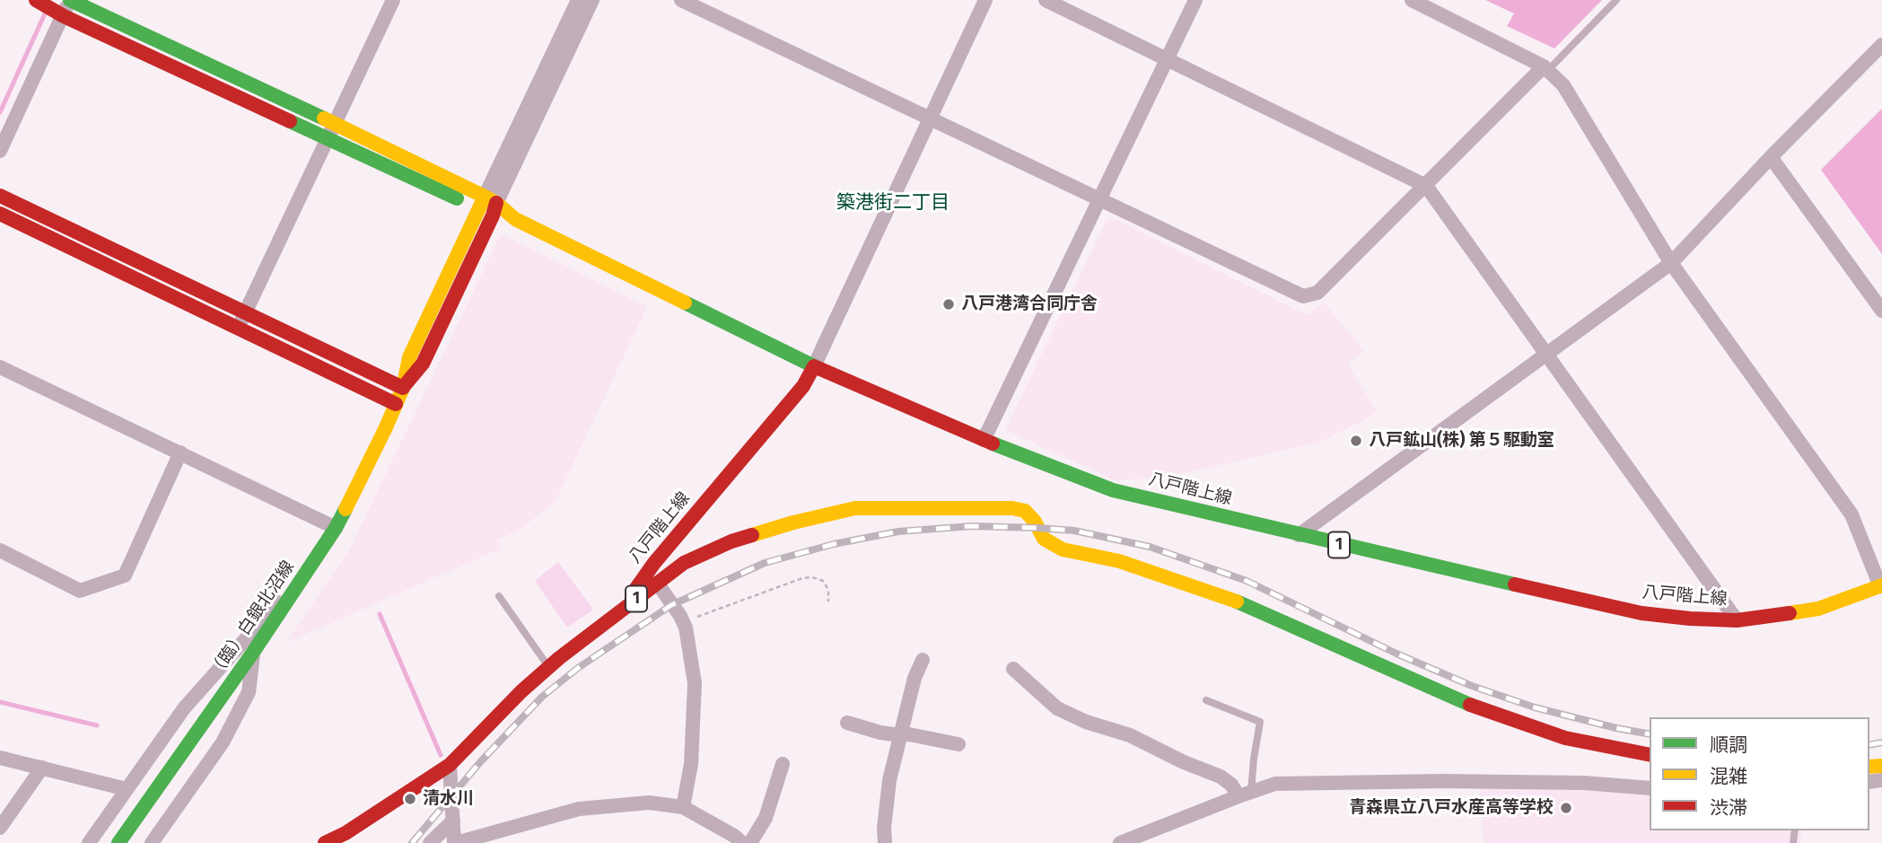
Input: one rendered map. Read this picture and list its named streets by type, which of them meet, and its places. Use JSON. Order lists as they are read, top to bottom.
{
  "streets": {
    "street": ["八戸階上線", "1", "（臨）白銀北沼線"]
  },
  "districts": ["築港街二丁目"],
  "places": [
    "八戸港湾合同庁舎",
    "八戸鉱山(株) 第５駆動室",
    "清水川",
    "青森県立八戸水産高等学校"
  ],
  "legend": ["順調", "混雑", "渋滞"]
}
